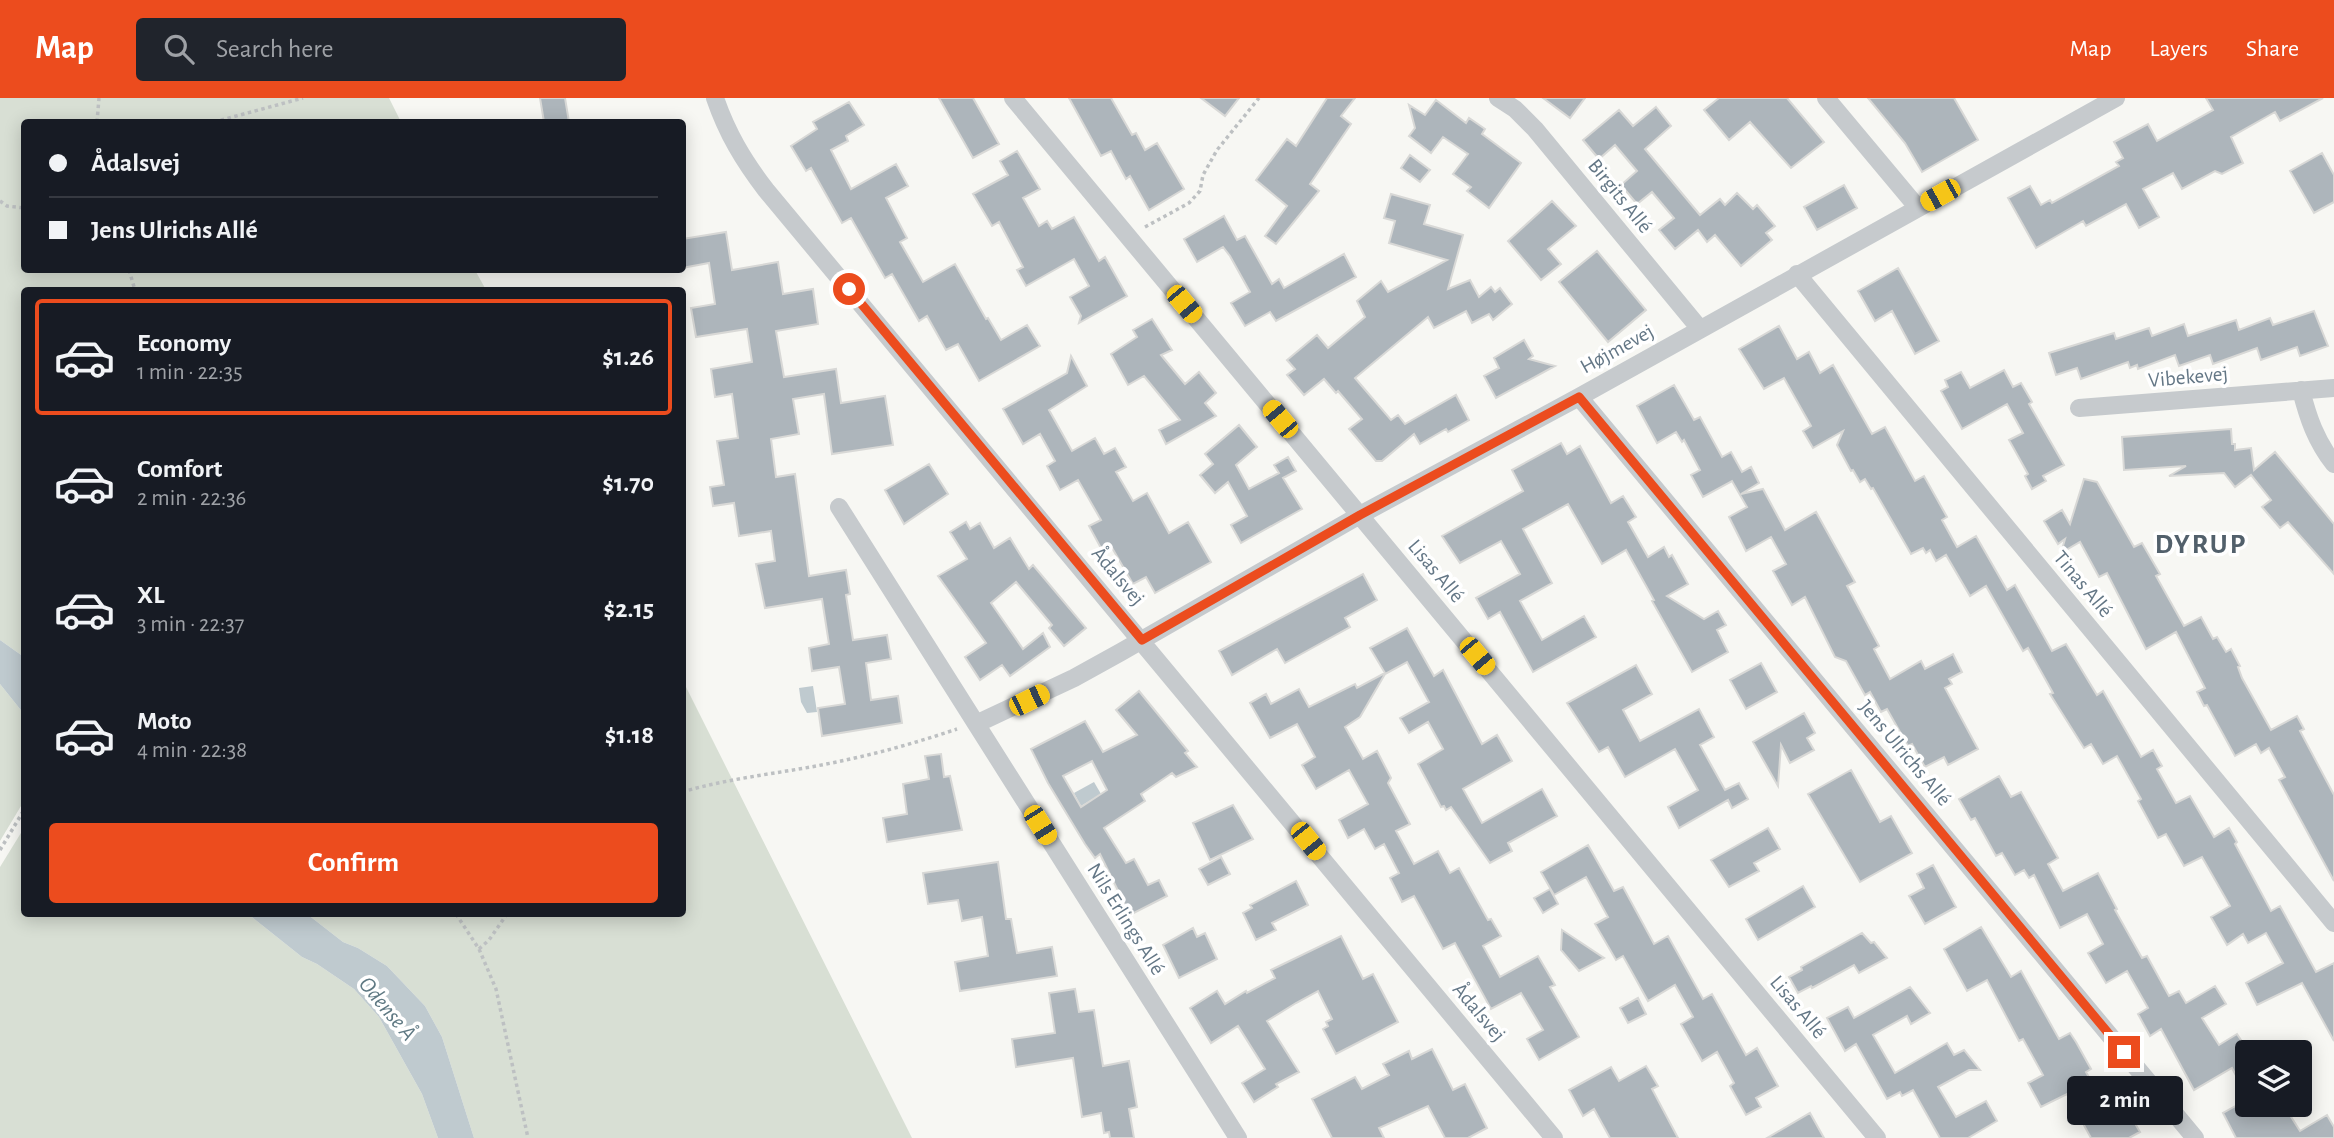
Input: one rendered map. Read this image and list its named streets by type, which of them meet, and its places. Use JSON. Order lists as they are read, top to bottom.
{
  "streets": {
    "street": [
      "Birgits Allé",
      "Højmevej",
      "Vibekevej",
      "Lisas Allé",
      "Ådalsvej",
      "Tinas Allé",
      "Jens Ulrichs Allé",
      "Nils Erlings Allé"
    ]
  },
  "crossings": [
    ["Birgits Allé", "Højmevej"],
    ["Højmevej", "Lisas Allé"],
    ["Højmevej", "Ådalsvej"],
    ["Højmevej", "Tinas Allé"],
    ["Højmevej", "Jens Ulrichs Allé"]
  ],
  "districts": ["DYRUP"],
  "water": ["Odense Å"],
  "page": {
    "header": "Map",
    "search": "Search here",
    "nav": ["Map", "Layers", "Share"],
    "banner": ["Ådalsvej", "Jens Ulrichs Allé"],
    "list": [
      {
        "name": "Economy",
        "note": "1 min · 22:35",
        "value": "$1.26"
      },
      {
        "name": "Comfort",
        "note": "2 min · 22:36",
        "value": "$1.70"
      },
      {
        "name": "XL",
        "note": "3 min · 22:37",
        "value": "$2.15"
      },
      {
        "name": "Moto",
        "note": "4 min · 22:38",
        "value": "$1.18"
      }
    ],
    "buttons": "Confirm",
    "bubble": "2 min"
  }
}
